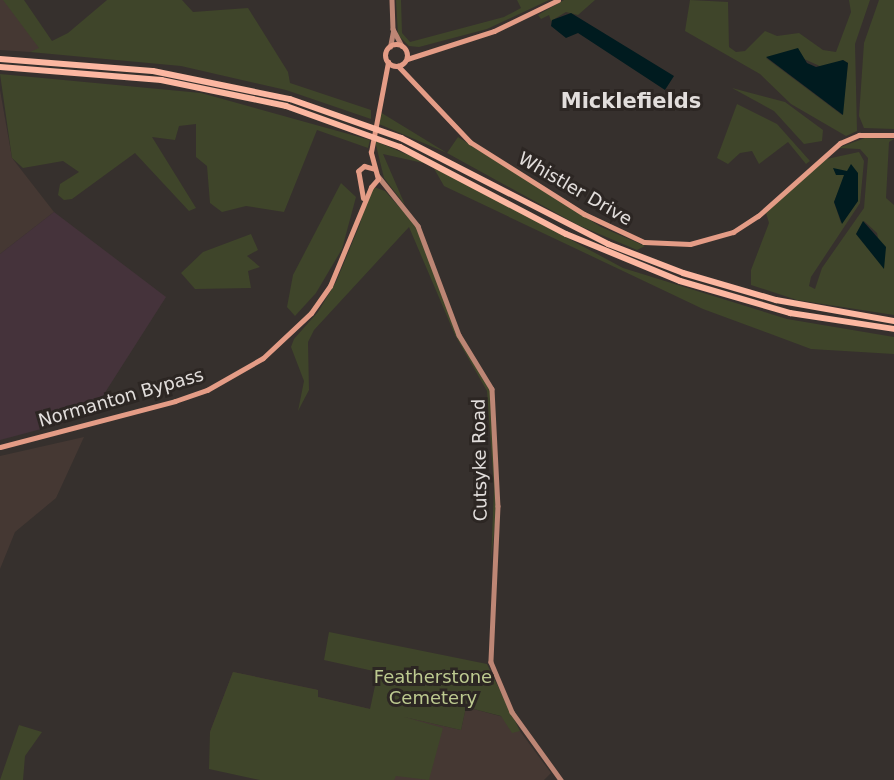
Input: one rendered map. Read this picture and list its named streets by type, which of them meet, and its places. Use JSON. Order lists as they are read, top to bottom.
{
  "streets": {
    "main road": ["Whistler Drive", "Normanton Bypass", "Cutsyke Road"]
  },
  "crossings": [
    ["Whistler Drive", "Cutsyke Road"],
    ["Normanton Bypass", "Cutsyke Road"]
  ],
  "districts": ["Micklefields"],
  "parks": ["Featherstone Cemetery"]
}
